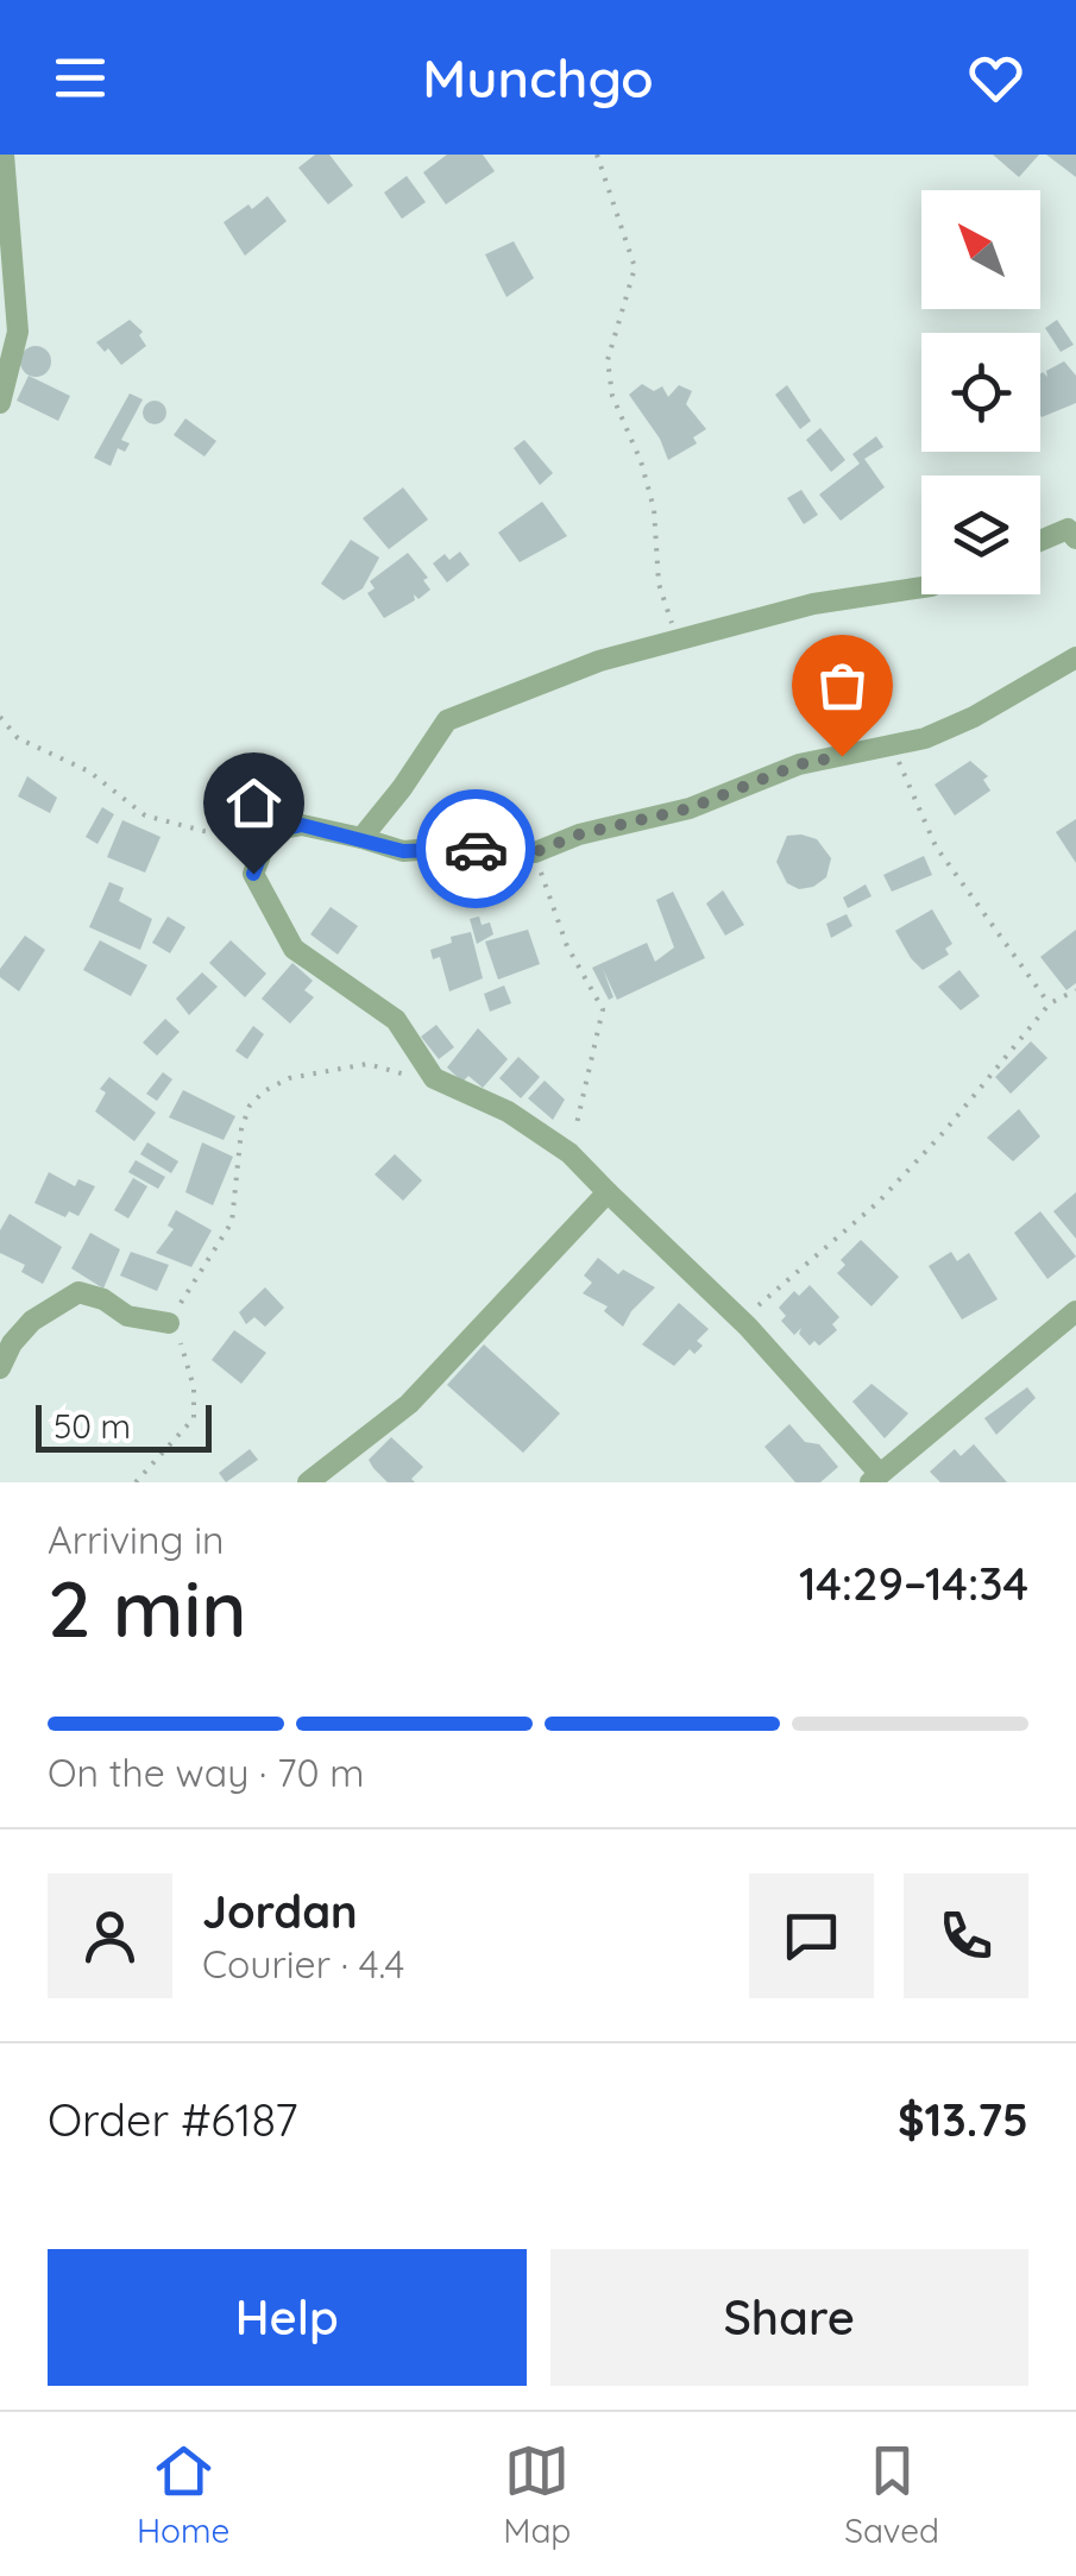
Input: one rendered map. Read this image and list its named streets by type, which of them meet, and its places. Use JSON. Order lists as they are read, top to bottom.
{
  "scale_bar": "50 m",
  "north": "top left",
  "page": {
    "header": "Munchgo",
    "scale": "50 m",
    "heading": ["2 min", "Arriving in", "14:29–14:34"],
    "panel": [
      "Jordan",
      "Courier · 4.4",
      "Order #6187",
      "$13.75"
    ],
    "bar": "On the way · 70 m",
    "buttons": ["Help", "Share"],
    "tabs": ["Home", "Map", "Saved"]
  }
}
